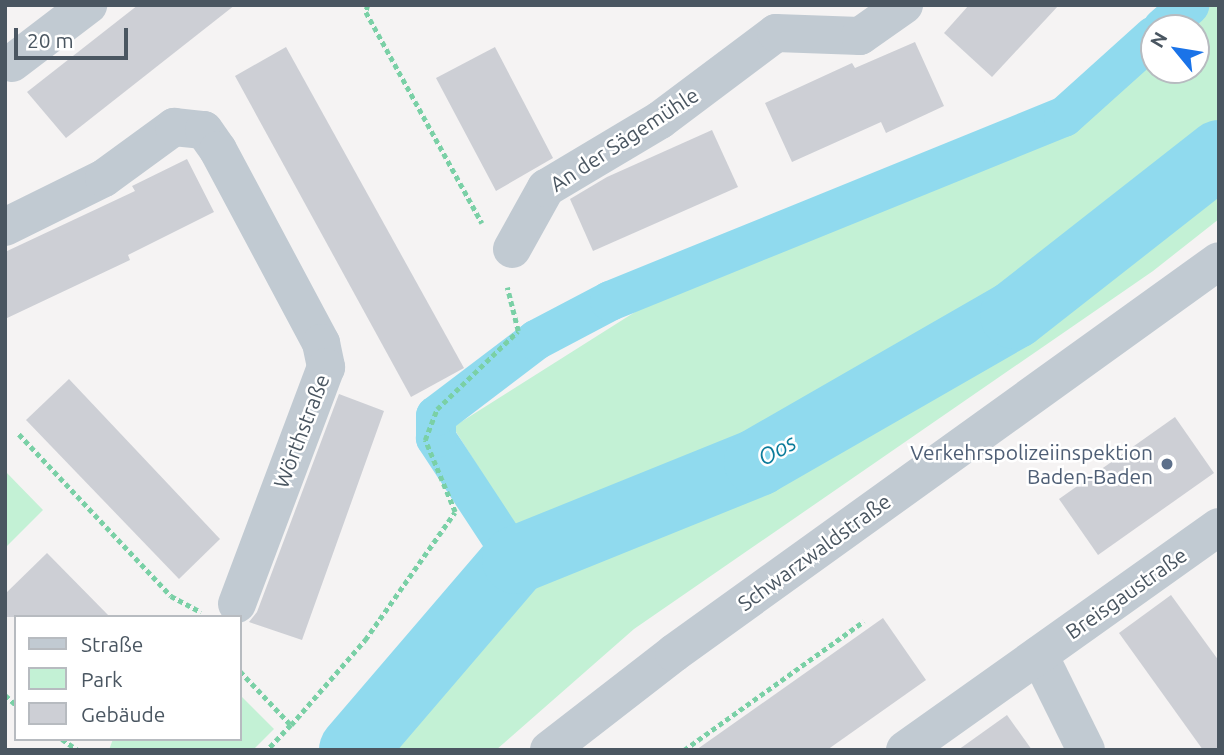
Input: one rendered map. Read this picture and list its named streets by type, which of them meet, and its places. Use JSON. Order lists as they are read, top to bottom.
{
  "streets": {
    "street": [
      "An der Sägemühle",
      "Wörthstraße",
      "Schwarzwaldstraße",
      "Breisgaustraße"
    ]
  },
  "water": ["Oos"],
  "places": ["Verkehrspolizeiinspektion Baden-Baden"],
  "legend": ["Straße", "Park", "Gebäude"],
  "scale_bar": "20 m",
  "north": "top left"
}
